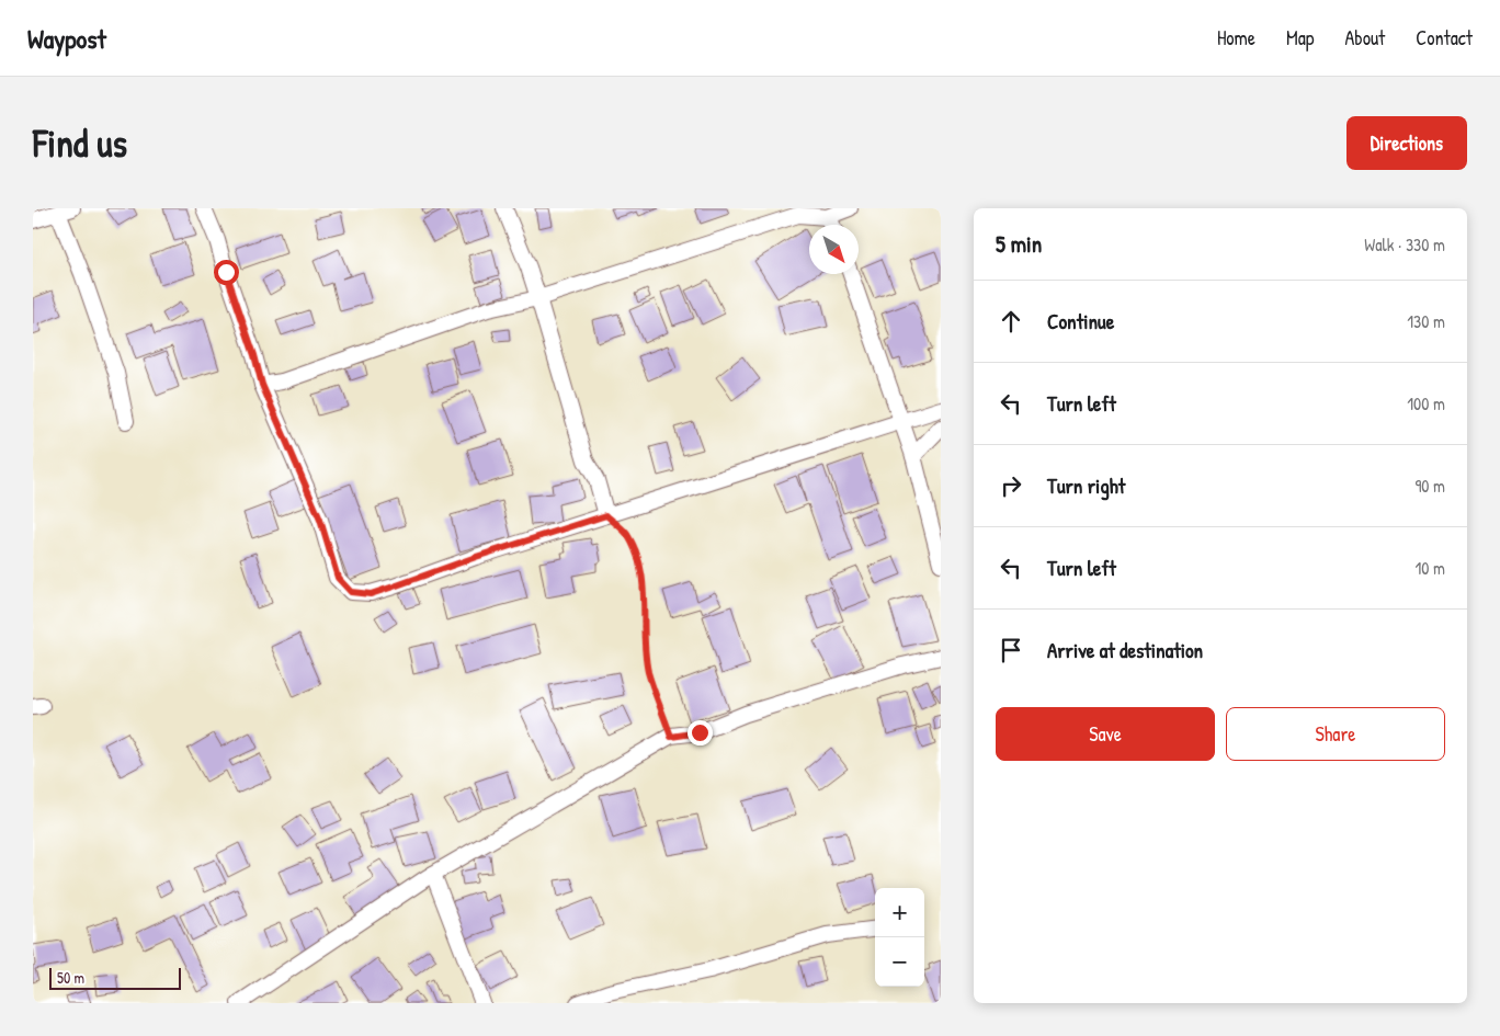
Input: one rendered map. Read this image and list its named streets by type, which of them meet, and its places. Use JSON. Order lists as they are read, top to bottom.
{
  "scale_bar": "50 m",
  "north": "bottom right",
  "page": {
    "header": "Waypost",
    "nav": [
      "Home",
      "Map",
      "About",
      "Contact"
    ],
    "buttons": [
      "Directions",
      ["Save", "Share"]
    ],
    "title": "Find us",
    "heading": ["5 min", "Walk · 330 m"],
    "list": [
      ["Continue", "130 m"],
      ["Turn left", "100 m"],
      ["Turn right", "90 m"],
      ["Turn left", "10 m"],
      "Arrive at destination"
    ],
    "map_buttons": ["+", "−"],
    "scale": "50 m"
  }
}
